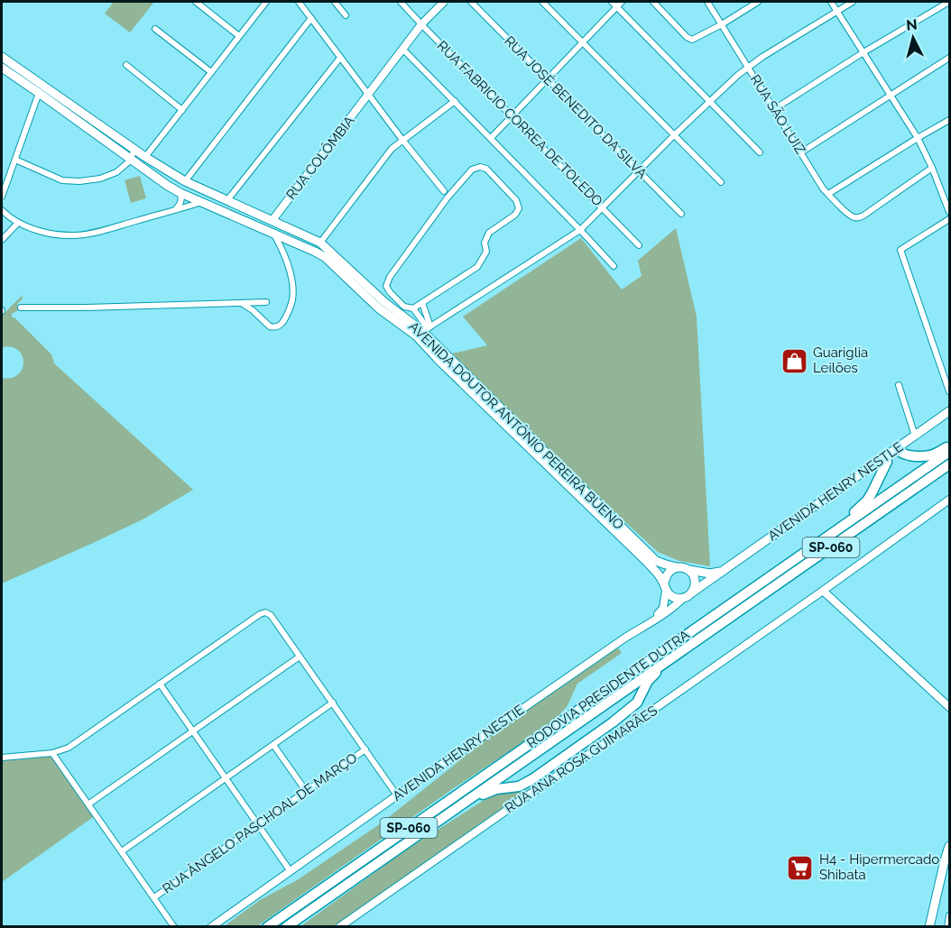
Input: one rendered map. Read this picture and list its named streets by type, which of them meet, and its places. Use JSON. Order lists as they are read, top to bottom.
{
  "streets": {
    "highway": ["SP-060", "RODOVIA PRESIDENTE DUTRA"],
    "main road": ["AVENIDA DOUTOR ANTÔNIO PEREIRA BUENO", "AVENIDA HENRY NESTLE"],
    "street": [
      "RUA JOSÉ BENEDITO DA SILVA",
      "RUA SÃO LUIZ",
      "RUA FABRICIO CORREA DE TOLEDO",
      "RUA COLÔMBIA",
      "AVENIDA HENRY NESTIE",
      "RUA ANA ROSA GUIMARÃES",
      "RUA ÂNGELO PASCHOAL DE MARÇO"
    ]
  },
  "crossings": [
    ["RUA FABRICIO CORREA DE TOLEDO", "RUA COLÔMBIA"],
    ["RUA COLÔMBIA", "AVENIDA DOUTOR ANTÔNIO PEREIRA BUENO"],
    ["AVENIDA DOUTOR ANTÔNIO PEREIRA BUENO", "AVENIDA HENRY NESTLE"],
    ["AVENIDA DOUTOR ANTÔNIO PEREIRA BUENO", "AVENIDA HENRY NESTIE"],
    ["AVENIDA HENRY NESTLE", "AVENIDA HENRY NESTIE"]
  ],
  "places": {
    "shop": ["Guariglia Leilões"],
    "supermarket": ["H4 - Hipermercado Shibata"]
  },
  "north": "top"
}
